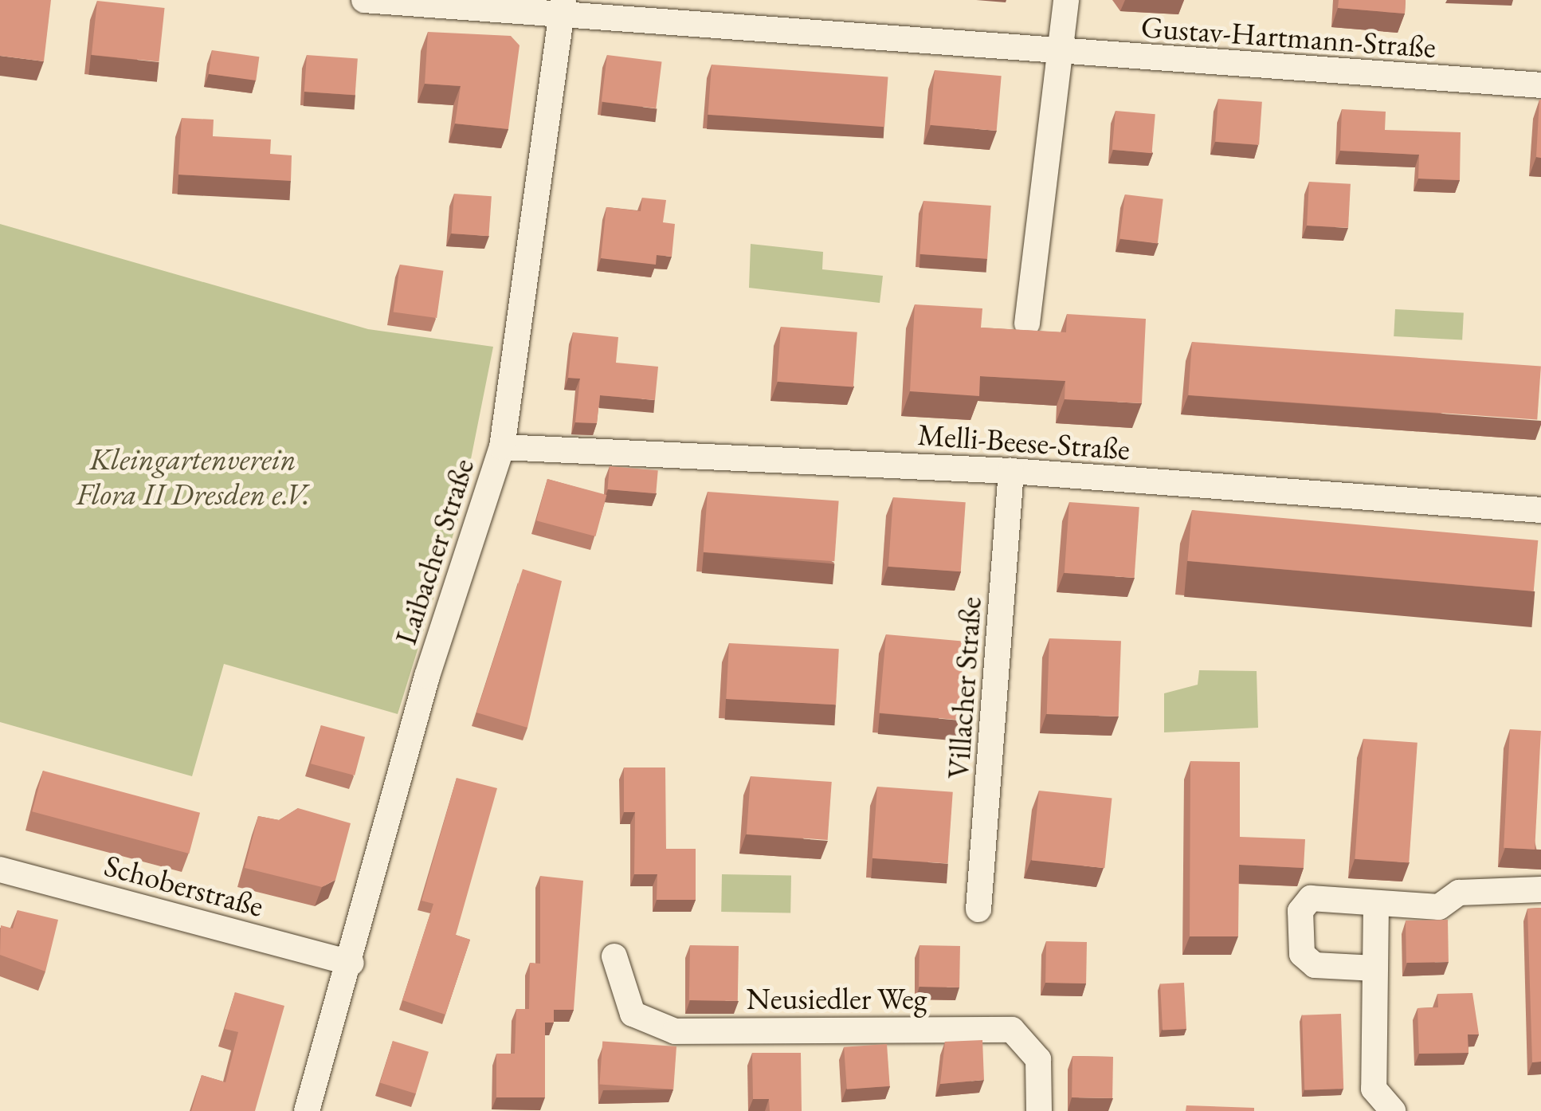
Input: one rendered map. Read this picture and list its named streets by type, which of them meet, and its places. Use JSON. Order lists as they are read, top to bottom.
{
  "streets": {
    "street": [
      "Gustav-Hartmann-Straße",
      "Melli-Beese-Straße",
      "Laibacher Straße",
      "Villacher Straße",
      "Schoberstraße",
      "Neusiedler Weg"
    ]
  },
  "crossings": [
    ["Gustav-Hartmann-Straße", "Laibacher Straße"],
    ["Melli-Beese-Straße", "Laibacher Straße"],
    ["Melli-Beese-Straße", "Villacher Straße"],
    ["Laibacher Straße", "Schoberstraße"]
  ],
  "parks": ["Kleingartenverein Flora II Dresden e.V."]
}
